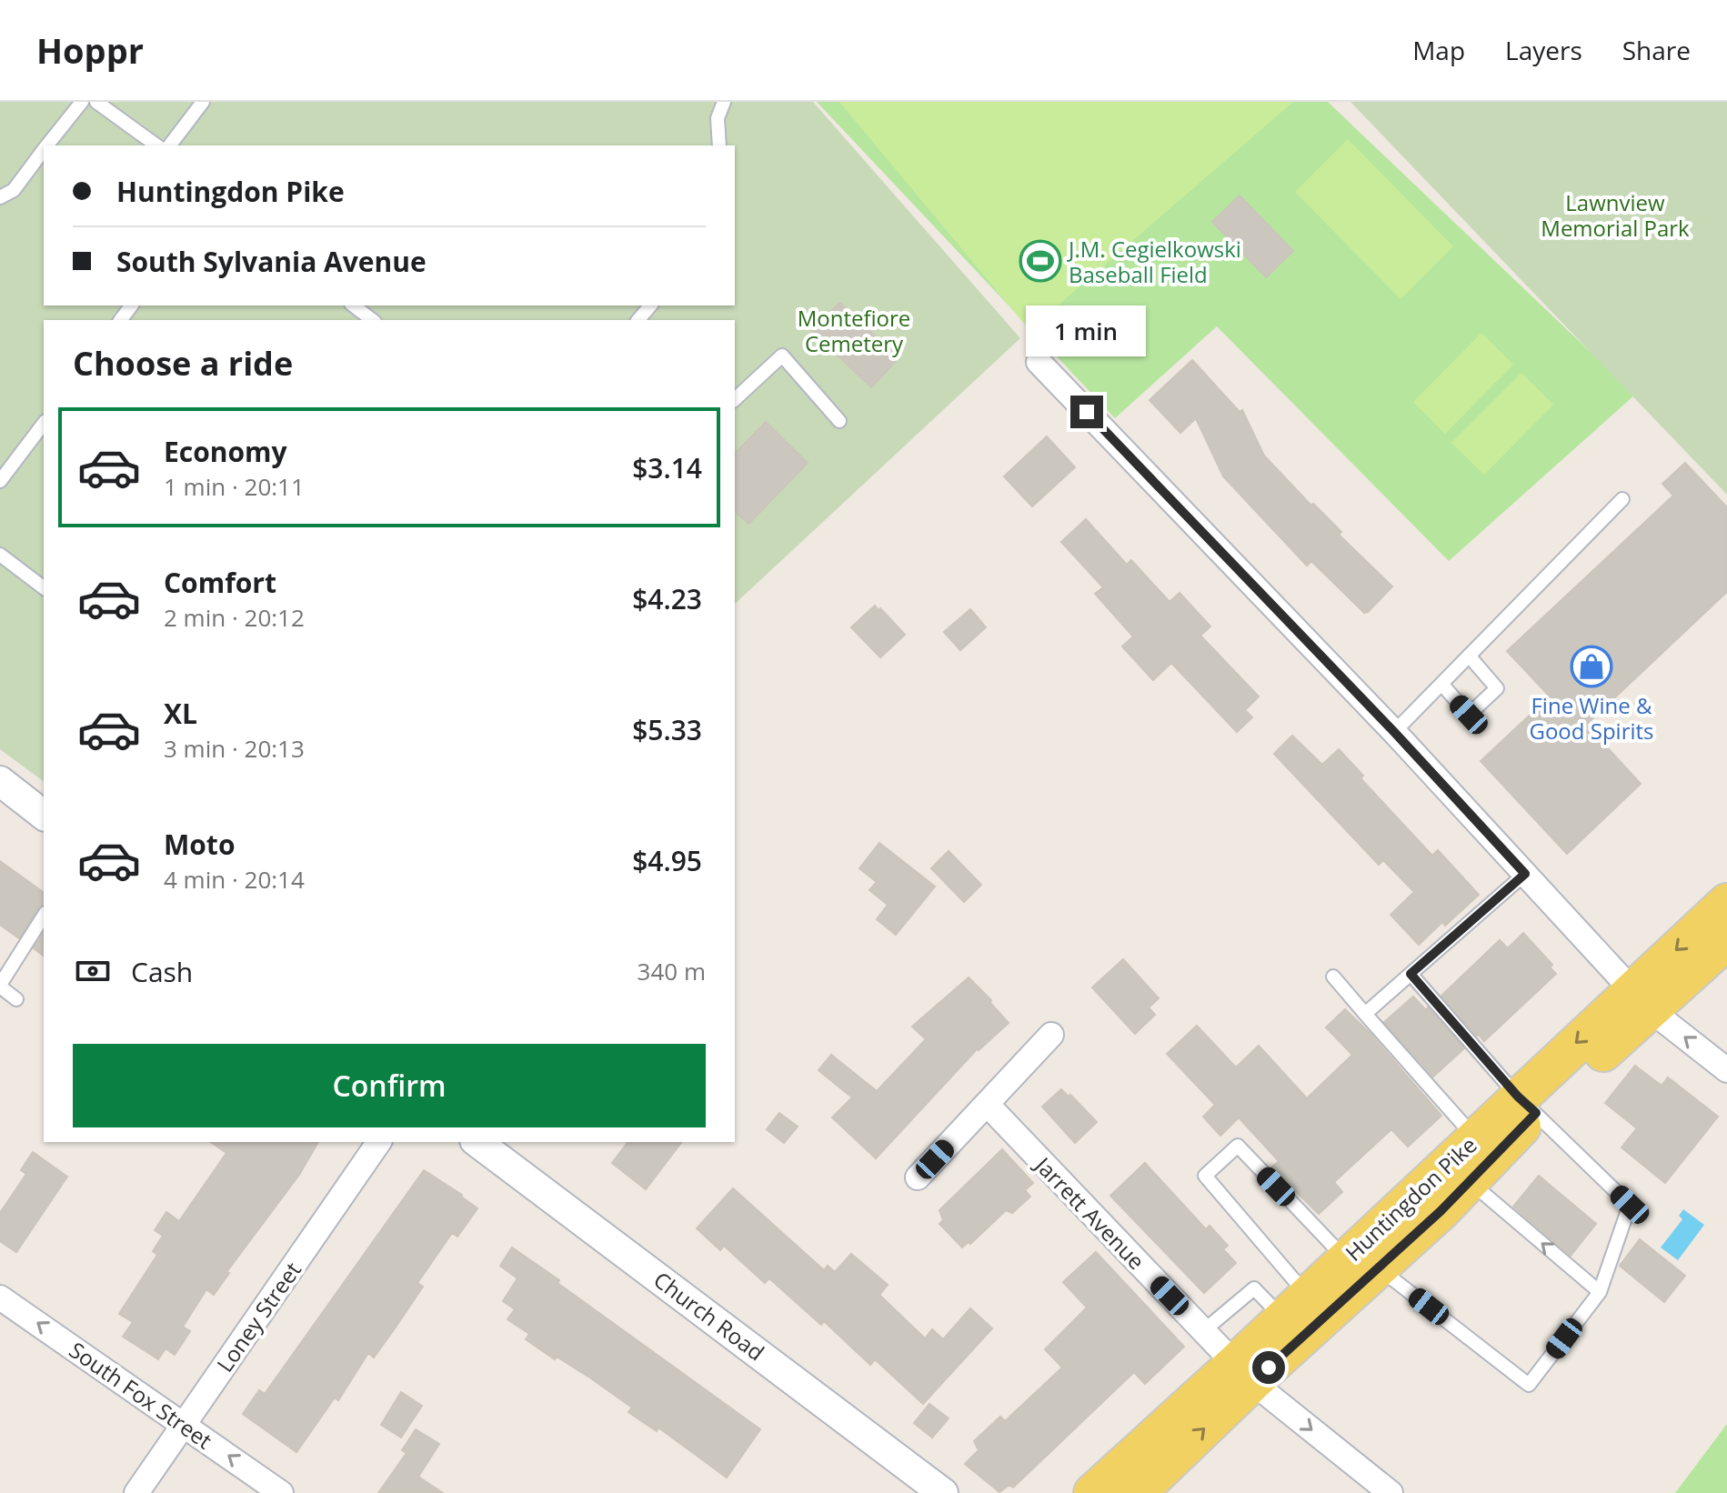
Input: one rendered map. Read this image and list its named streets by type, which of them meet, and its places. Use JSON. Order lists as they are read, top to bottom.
{
  "streets": {
    "main road": ["Huntingdon Pike"],
    "street": [
      "Jarrett Avenue",
      "Church Road",
      "Loney Street",
      "South Fox Street"
    ]
  },
  "crossings": [
    ["Huntingdon Pike", "Jarrett Avenue"],
    ["Loney Street", "South Fox Street"]
  ],
  "one_way": ["South Fox Street"],
  "parks": ["Lawnview Memorial Park", "Montefiore Cemetery"],
  "places": {
    "sports": ["J.M. Cegielkowski Baseball Field"],
    "shop": ["Fine Wine & Good Spirits"]
  },
  "page": {
    "header": "Hoppr",
    "nav": ["Map", "Layers", "Share"],
    "banner": ["Huntingdon Pike", "South Sylvania Avenue"],
    "bubble": "1 min",
    "heading": "Choose a ride",
    "list": [
      {
        "name": "Economy",
        "note": "1 min · 20:11",
        "value": "$3.14"
      },
      {
        "name": "Comfort",
        "note": "2 min · 20:12",
        "value": "$4.23"
      },
      {
        "name": "XL",
        "note": "3 min · 20:13",
        "value": "$5.33"
      },
      {
        "name": "Moto",
        "note": "4 min · 20:14",
        "value": "$4.95"
      }
    ],
    "pay": ["Cash", "340 m"],
    "buttons": "Confirm"
  }
}
